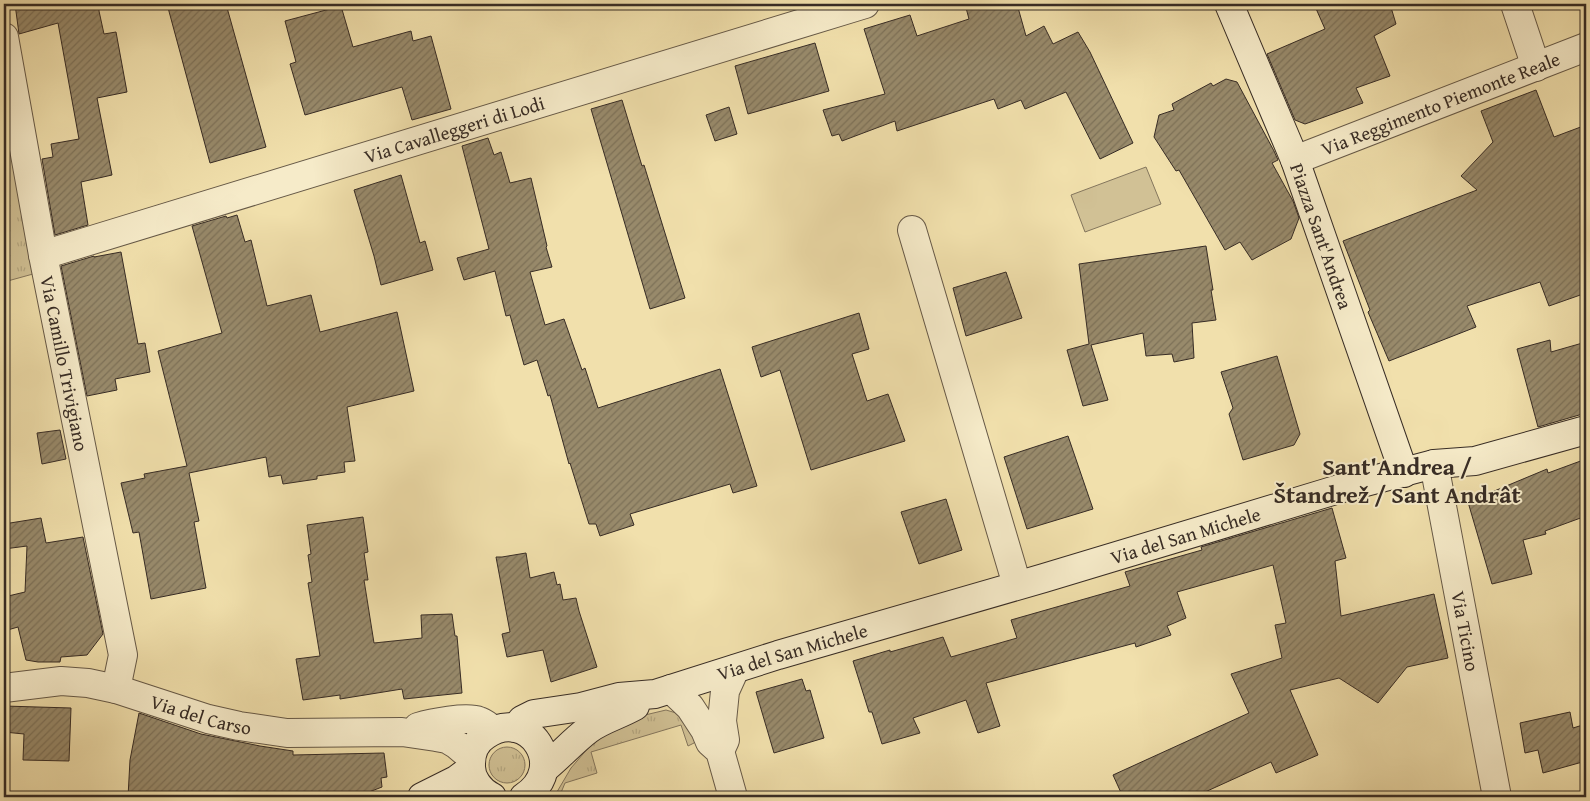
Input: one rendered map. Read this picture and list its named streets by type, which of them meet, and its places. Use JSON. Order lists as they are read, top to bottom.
{
  "streets": {
    "street": [
      "Via Reggimento Piemonte Reale",
      "Via Cavalleggeri di Lodi",
      "Piazza Sant'Andrea",
      "Via Camillo Trivigiano",
      "Via del San Michele",
      "Via Ticino",
      "Via del Carso"
    ]
  },
  "crossings": [
    ["Via Reggimento Piemonte Reale", "Piazza Sant'Andrea"],
    ["Via Cavalleggeri di Lodi", "Via Camillo Trivigiano"],
    ["Piazza Sant'Andrea", "Via del San Michele"],
    ["Via Camillo Trivigiano", "Via del Carso"],
    ["Via del San Michele", "Via Ticino"],
    ["Via del San Michele", "Via del Carso"]
  ],
  "districts": ["Sant'Andrea / Štandrež / Sant Andrât"]
}
